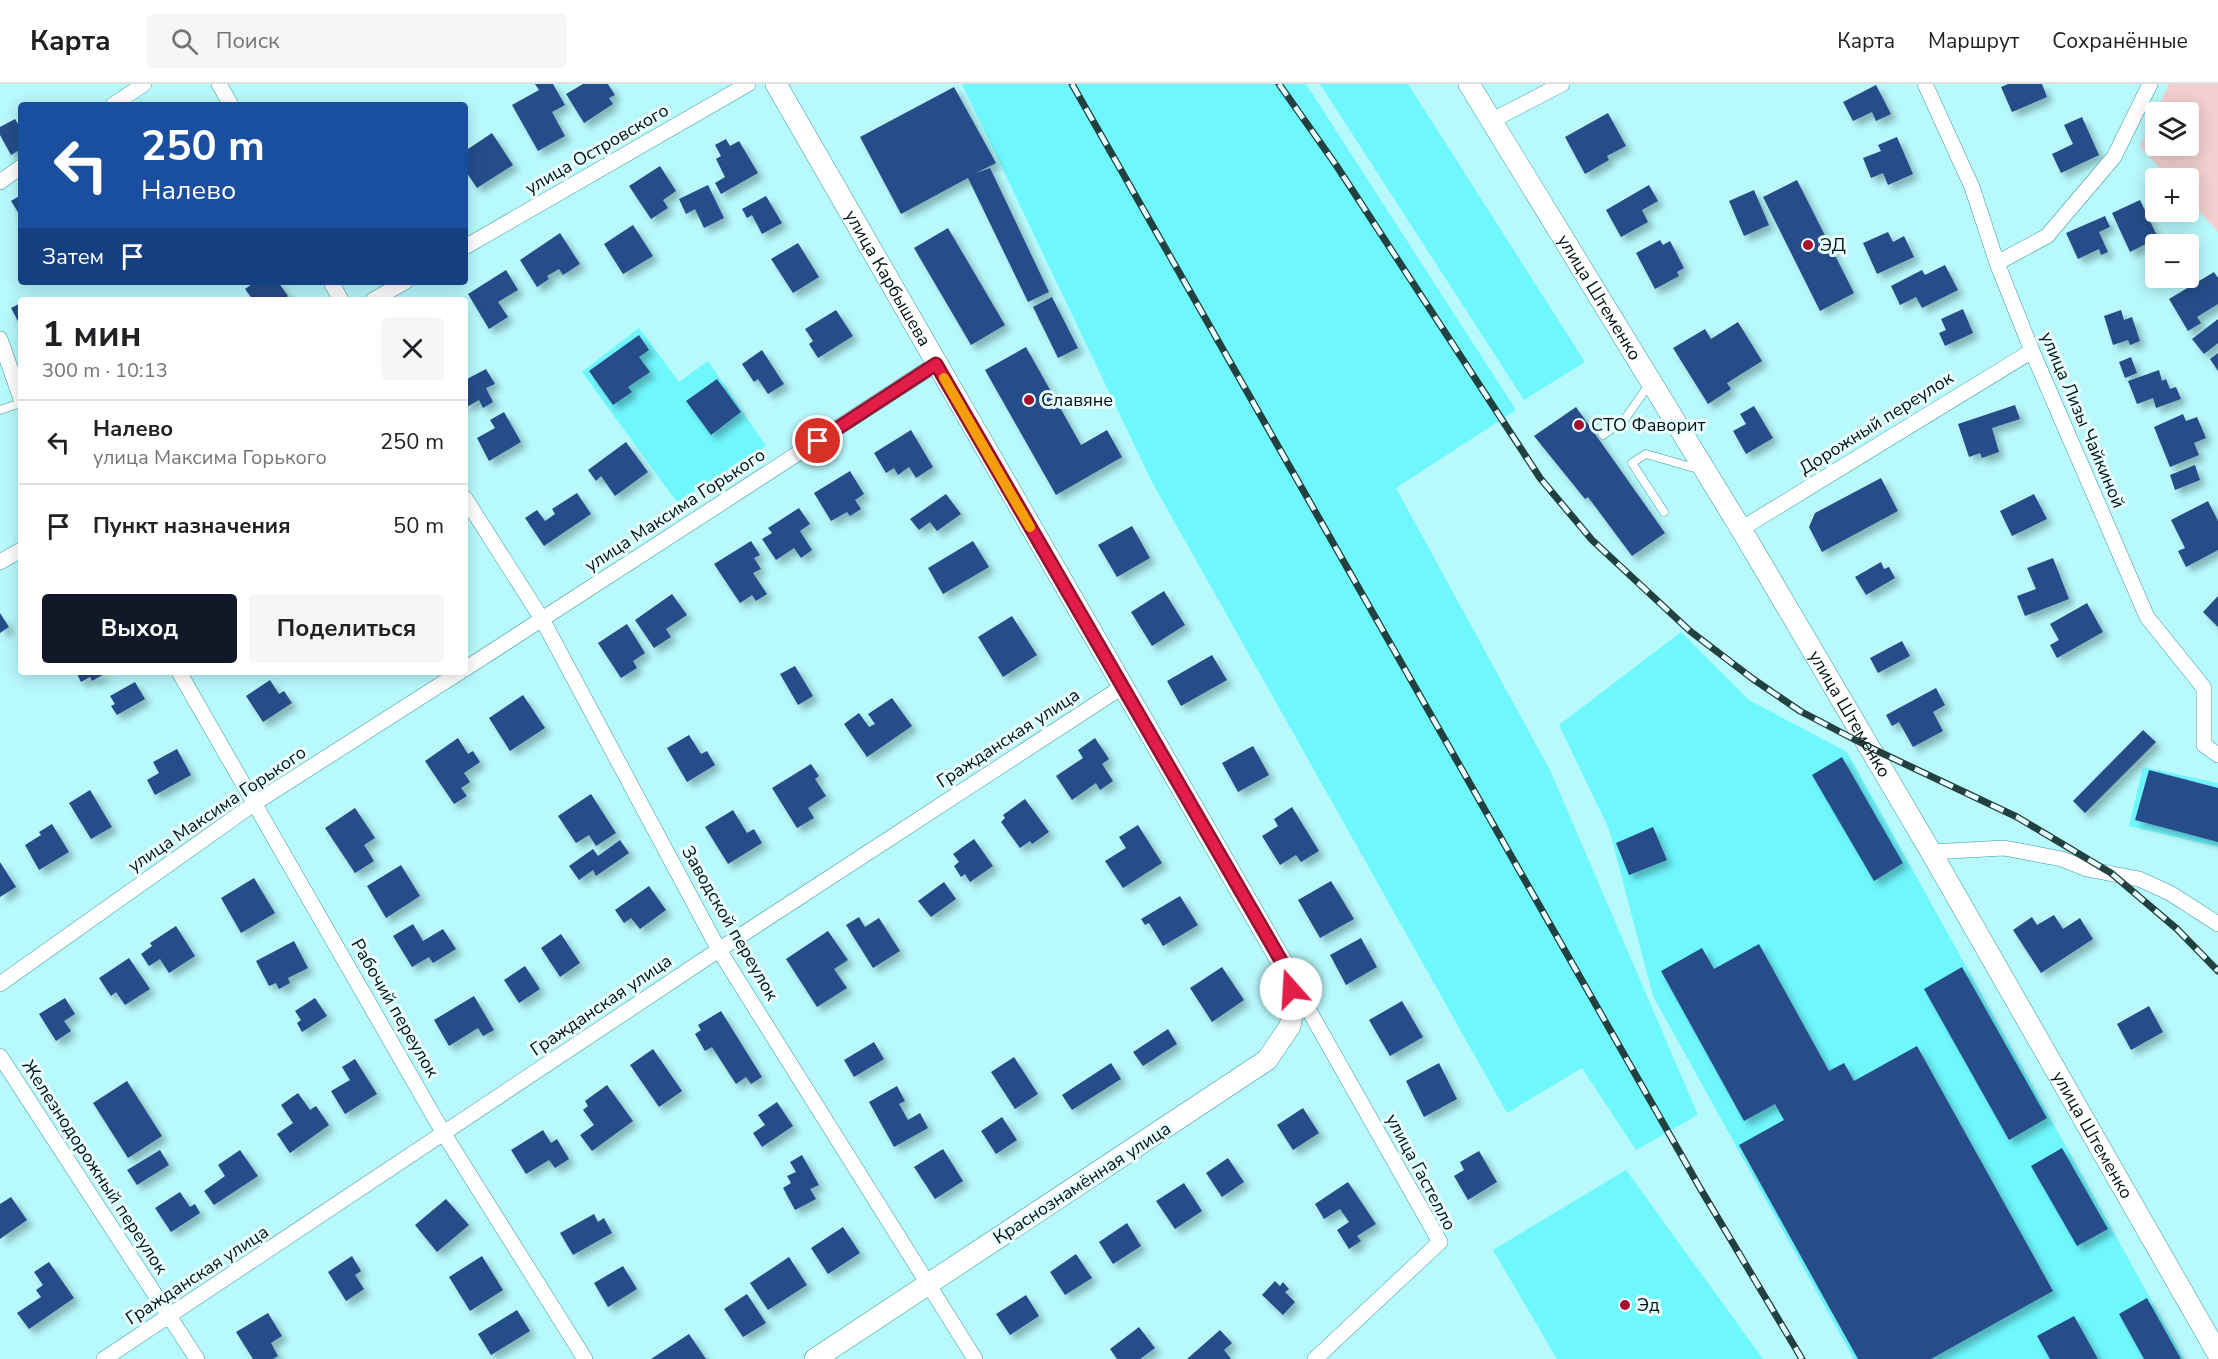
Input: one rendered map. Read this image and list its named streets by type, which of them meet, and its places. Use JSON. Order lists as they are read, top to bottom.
{
  "streets": {
    "main road": ["улица Карбышева", "улица Штеменко", "Краснознамённая улица"],
    "street": [
      "улица Островского",
      "улица Лизы Чайкиной",
      "Дорожный переулок",
      "улица Максима Горького",
      "Гражданская улица",
      "Заводской переулок",
      "Рабочий переулок",
      "Железнодорожный переулок",
      "улица Гастелло"
    ]
  },
  "crossings": [
    ["улица Карбышева", "улица Максима Горького"],
    ["улица Карбышева", "Гражданская улица"],
    ["улица Карбышева", "улица Гастелло"],
    ["улица Карбышева", "Краснознамённая улица"],
    ["улица Штеменко", "Дорожный переулок"],
    ["улица Лизы Чайкиной", "Дорожный переулок"],
    ["улица Максима Горького", "Заводской переулок"],
    ["улица Максима Горького", "Рабочий переулок"],
    ["Гражданская улица", "Заводской переулок"],
    ["Гражданская улица", "Рабочий переулок"],
    ["Гражданская улица", "Железнодорожный переулок"],
    ["Заводской переулок", "Краснознамённая улица"],
    ["улица Гастелло", "Краснознамённая улица"]
  ],
  "places": [
    "ЭД",
    "Славяне",
    "СТО Фаворит",
    "Эд"
  ],
  "page": {
    "header": "Карта",
    "search": "Поиск",
    "nav": ["Карта", "Маршрут", "Сохранённые"],
    "map_buttons": ["+", "−"],
    "turn": ["250 m", "Налево"],
    "then": "Затем",
    "heading": ["1 мин", "300 m · 10:13"],
    "list": [
      {
        "name": "Налево",
        "note": "улица Максима Горького",
        "value": "250 m"
      },
      {
        "name": "Пункт назначения",
        "value": "50 m"
      }
    ],
    "buttons": ["Выход", "Поделиться"]
  }
}
